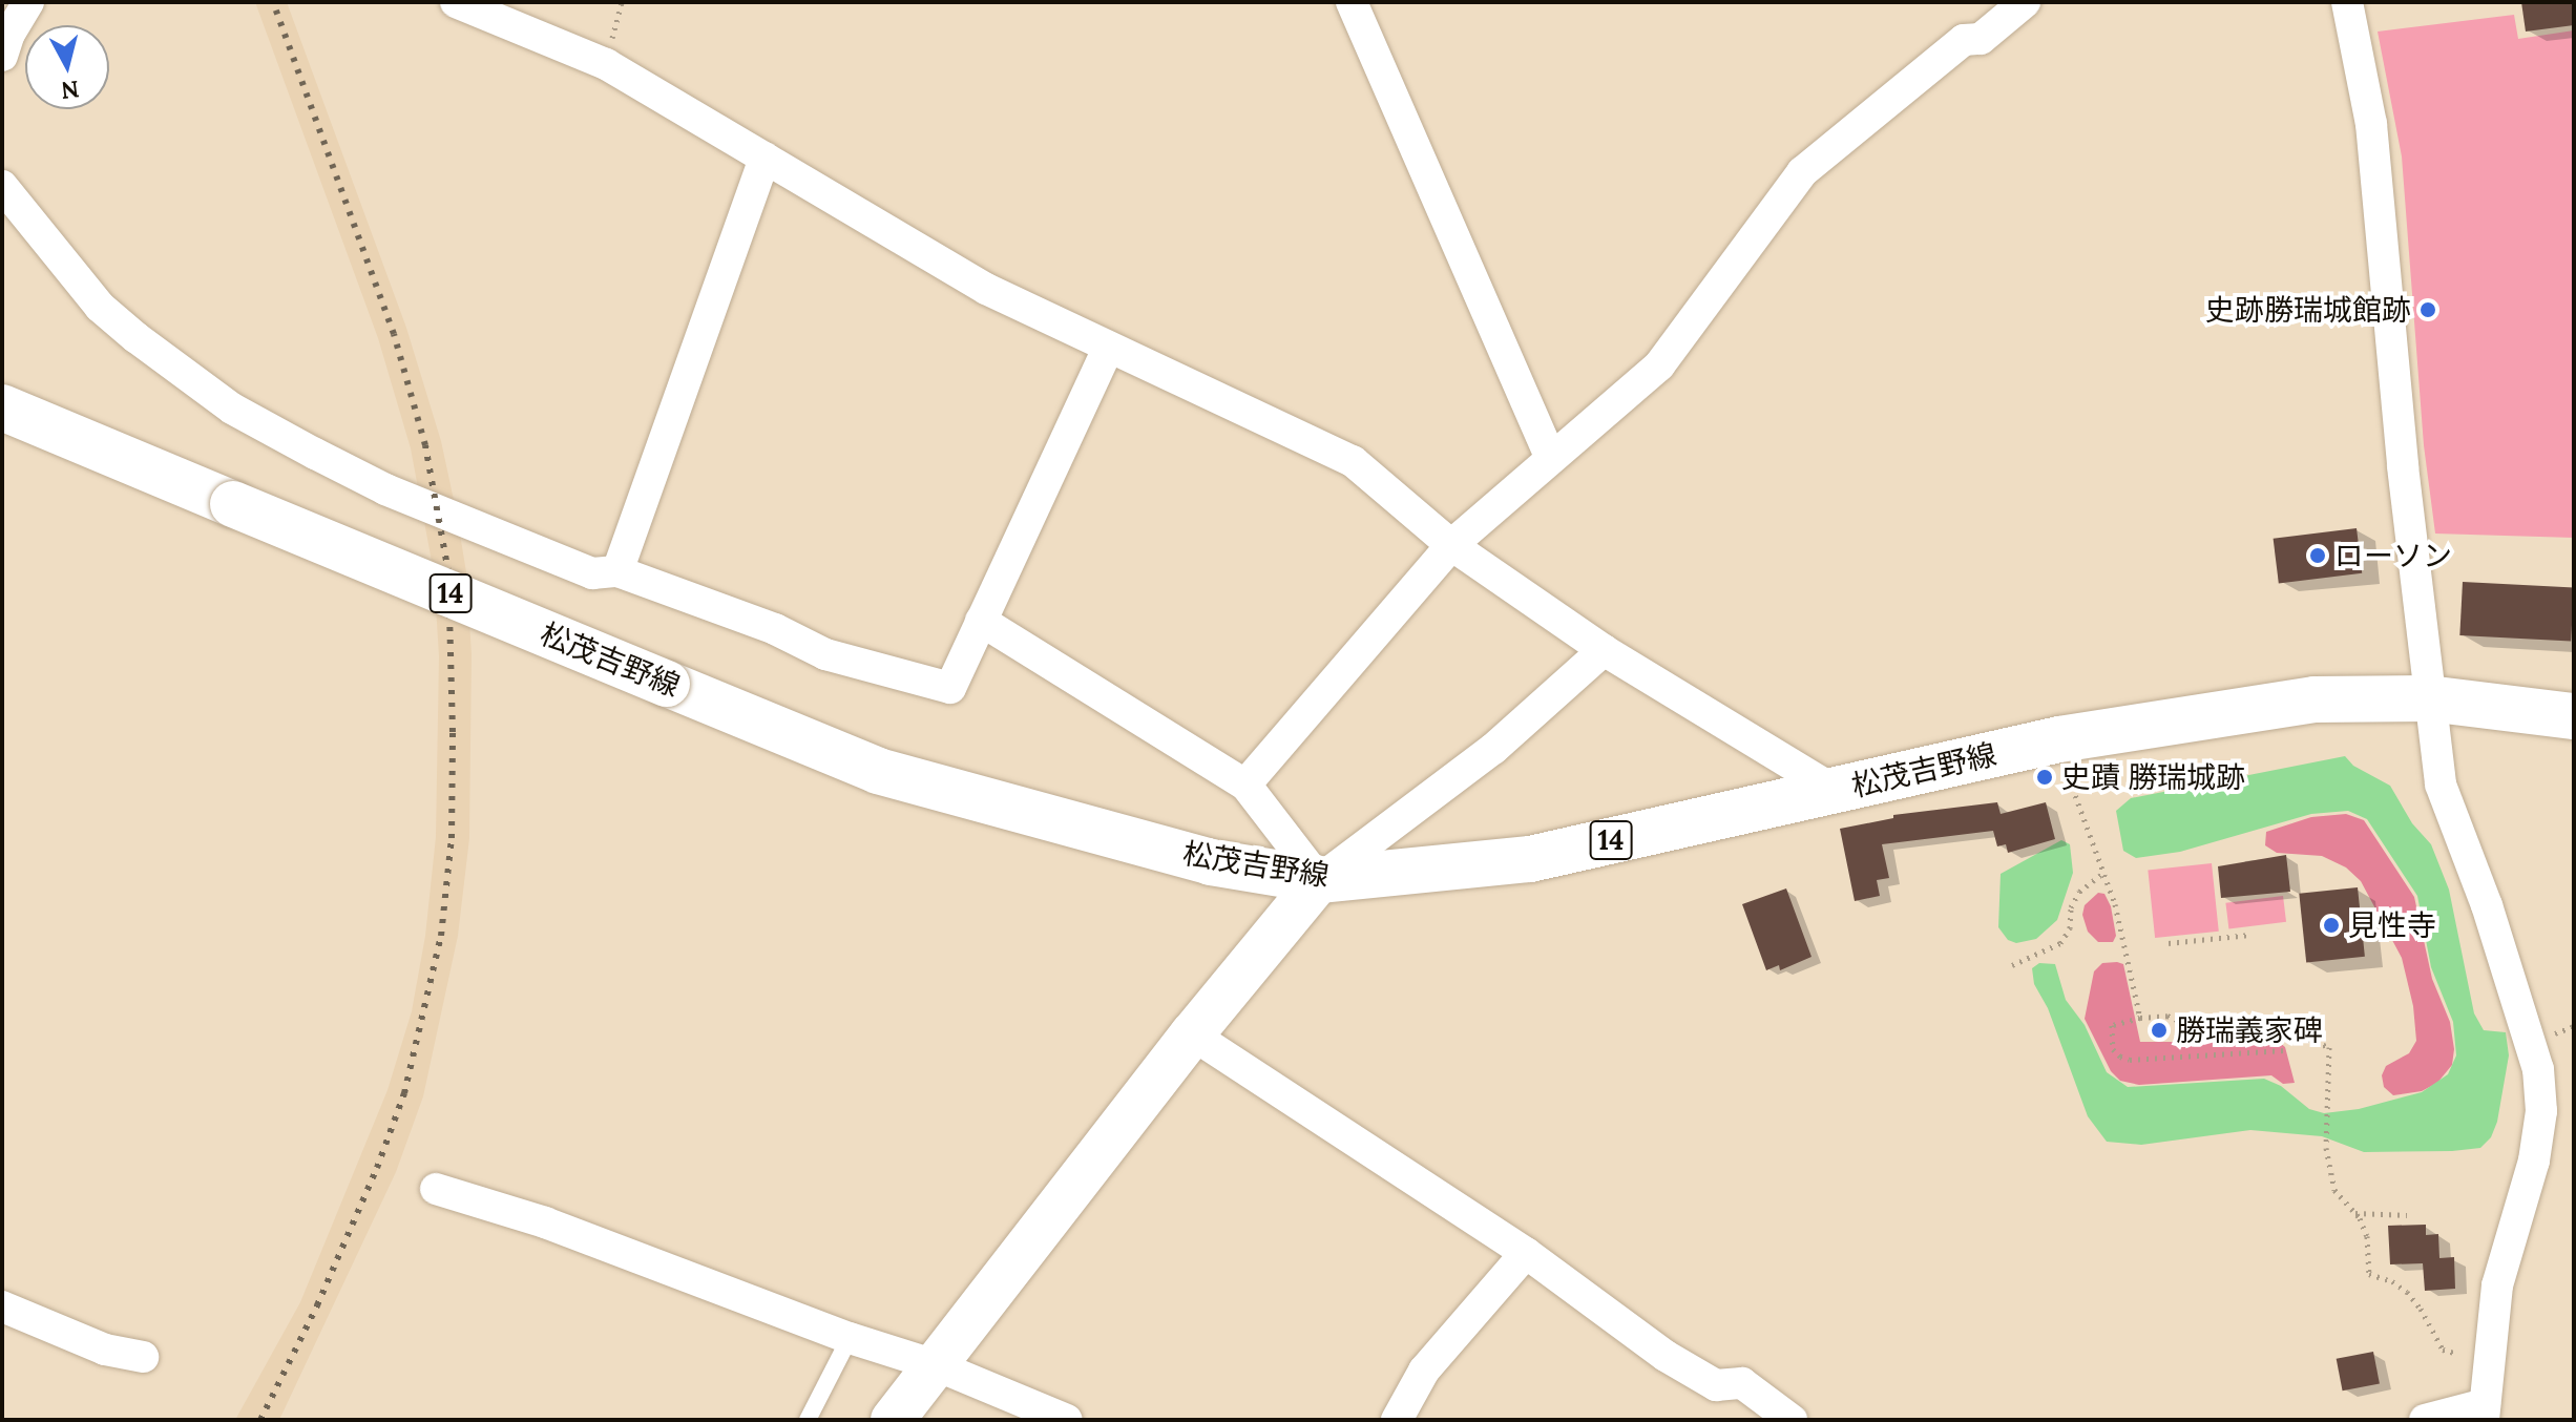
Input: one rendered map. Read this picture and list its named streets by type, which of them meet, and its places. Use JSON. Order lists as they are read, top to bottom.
{
  "streets": {
    "main road": ["14", "松茂吉野線"]
  },
  "places": [
    "史跡勝瑞城館跡",
    "ローソン",
    "史蹟 勝瑞城跡",
    "見性寺",
    "勝瑞義家碑"
  ],
  "north": "bottom"
}
